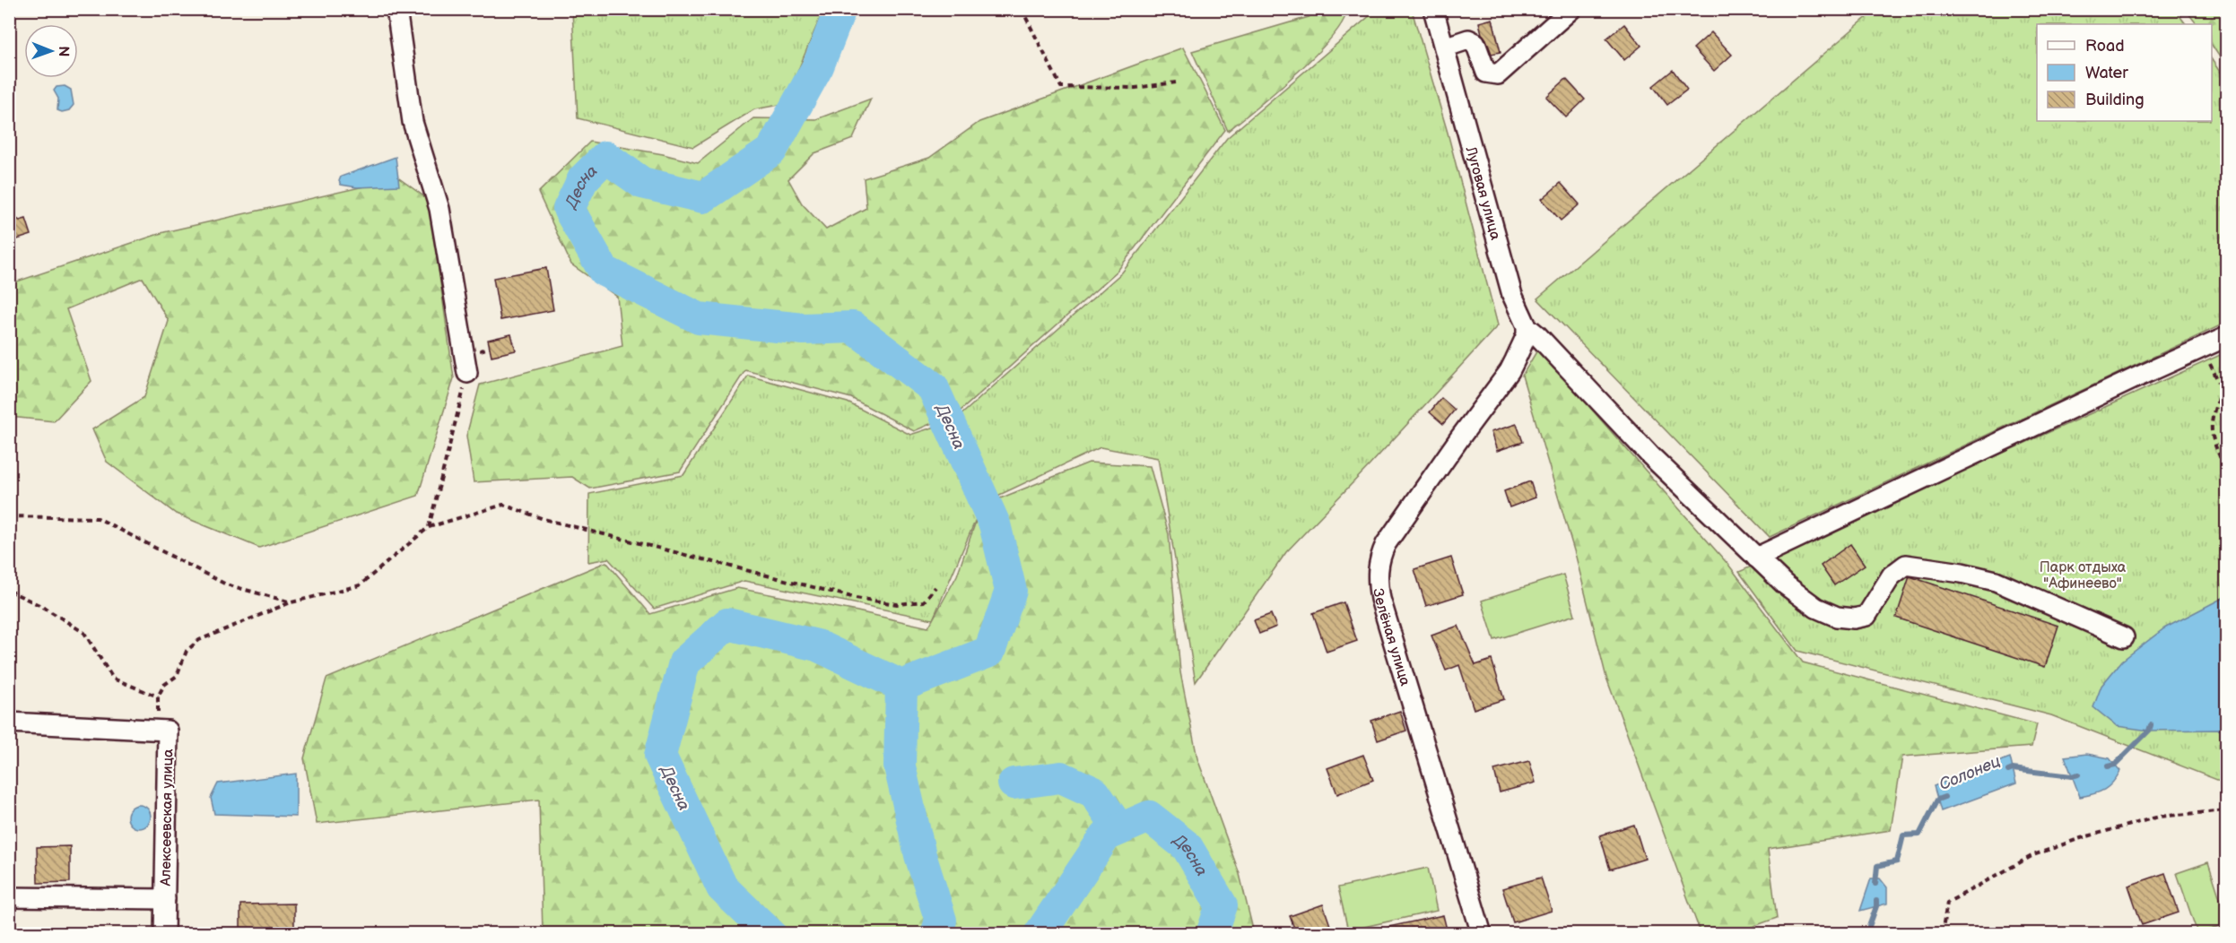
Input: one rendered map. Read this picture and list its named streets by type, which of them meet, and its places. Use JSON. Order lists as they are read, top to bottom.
{
  "streets": {
    "street": ["Луговая улица", "Зелёная улица", "Алексеевская улица"]
  },
  "crossings": [
    ["Луговая улица", "Зелёная улица"]
  ],
  "water": ["Десна", "Солонец"],
  "parks": ["Парк отдыха \"Афинеево\""],
  "legend": ["Road", "Water", "Building"],
  "north": "right"
}
